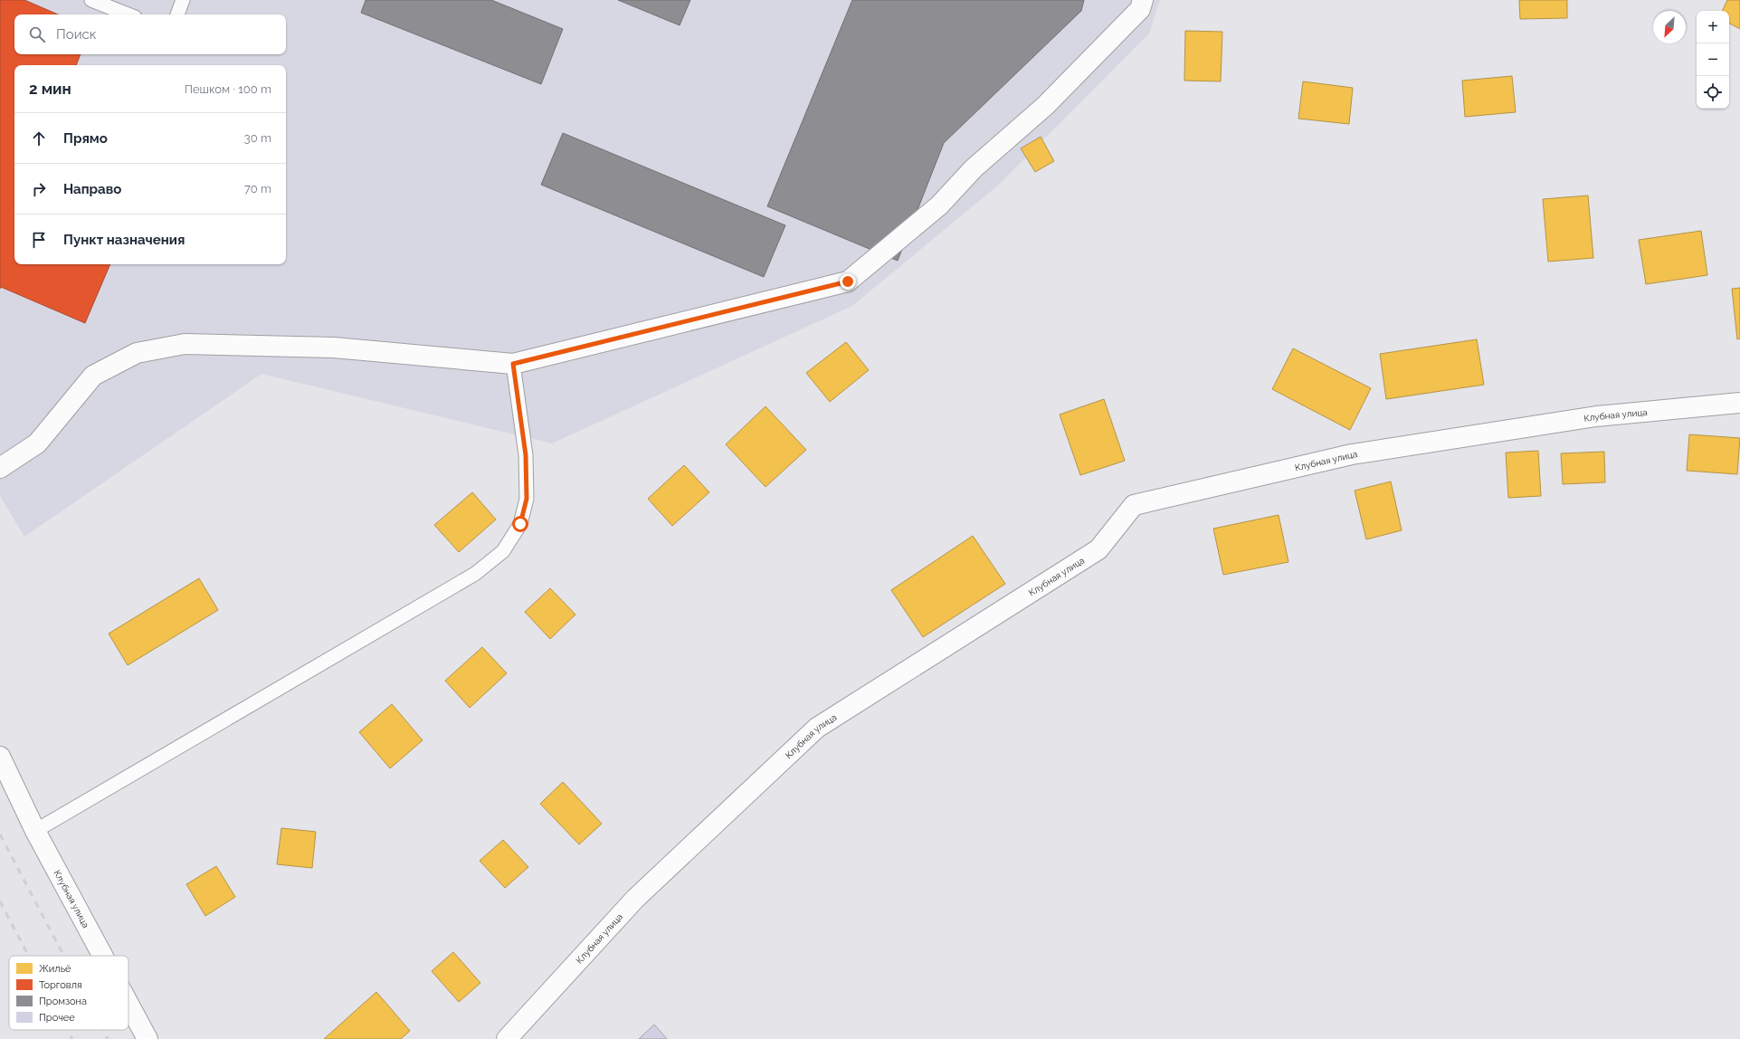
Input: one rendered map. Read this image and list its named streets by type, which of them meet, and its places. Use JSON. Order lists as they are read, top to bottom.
{
  "streets": {
    "street": ["Клубная улица"]
  },
  "legend": [
    "Жильё",
    "Торговля",
    "Промзона",
    "Прочее"
  ],
  "north": "bottom left",
  "page": {
    "map_buttons": ["+", "−"],
    "search": "Поиск",
    "heading": ["2 мин", "Пешком · 100 m"],
    "list": [
      ["Прямо", "30 m"],
      ["Направо", "70 m"],
      "Пункт назначения"
    ]
  }
}
